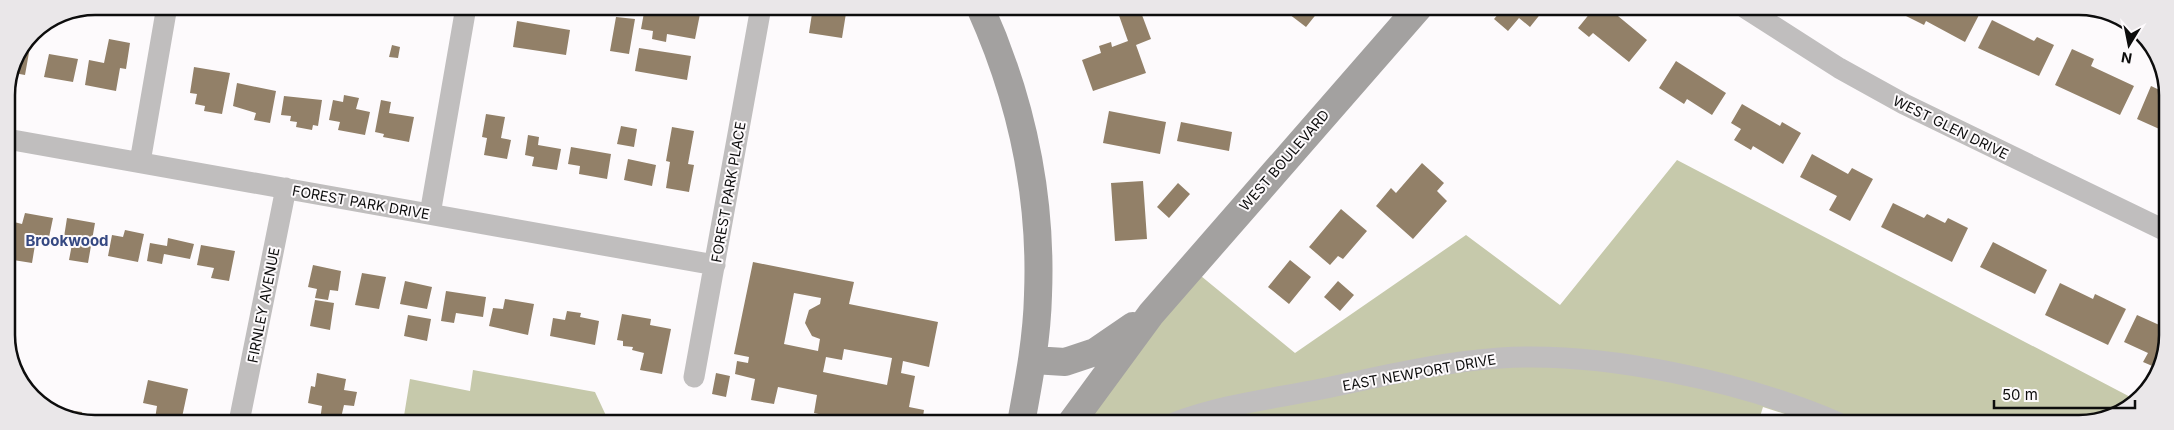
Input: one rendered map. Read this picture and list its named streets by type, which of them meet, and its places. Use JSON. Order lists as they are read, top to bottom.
{
  "streets": {
    "street": [
      "WEST GLEN DRIVE",
      "WEST BOULEVARD",
      "FOREST PARK PLACE",
      "FOREST PARK DRIVE",
      "FIRNLEY AVENUE",
      "EAST NEWPORT DRIVE"
    ]
  },
  "crossings": [
    ["FOREST PARK PLACE", "FOREST PARK DRIVE"],
    ["FOREST PARK DRIVE", "FIRNLEY AVENUE"]
  ],
  "districts": ["Brookwood"],
  "scale_bar": "50 m",
  "north": "bottom"
}
